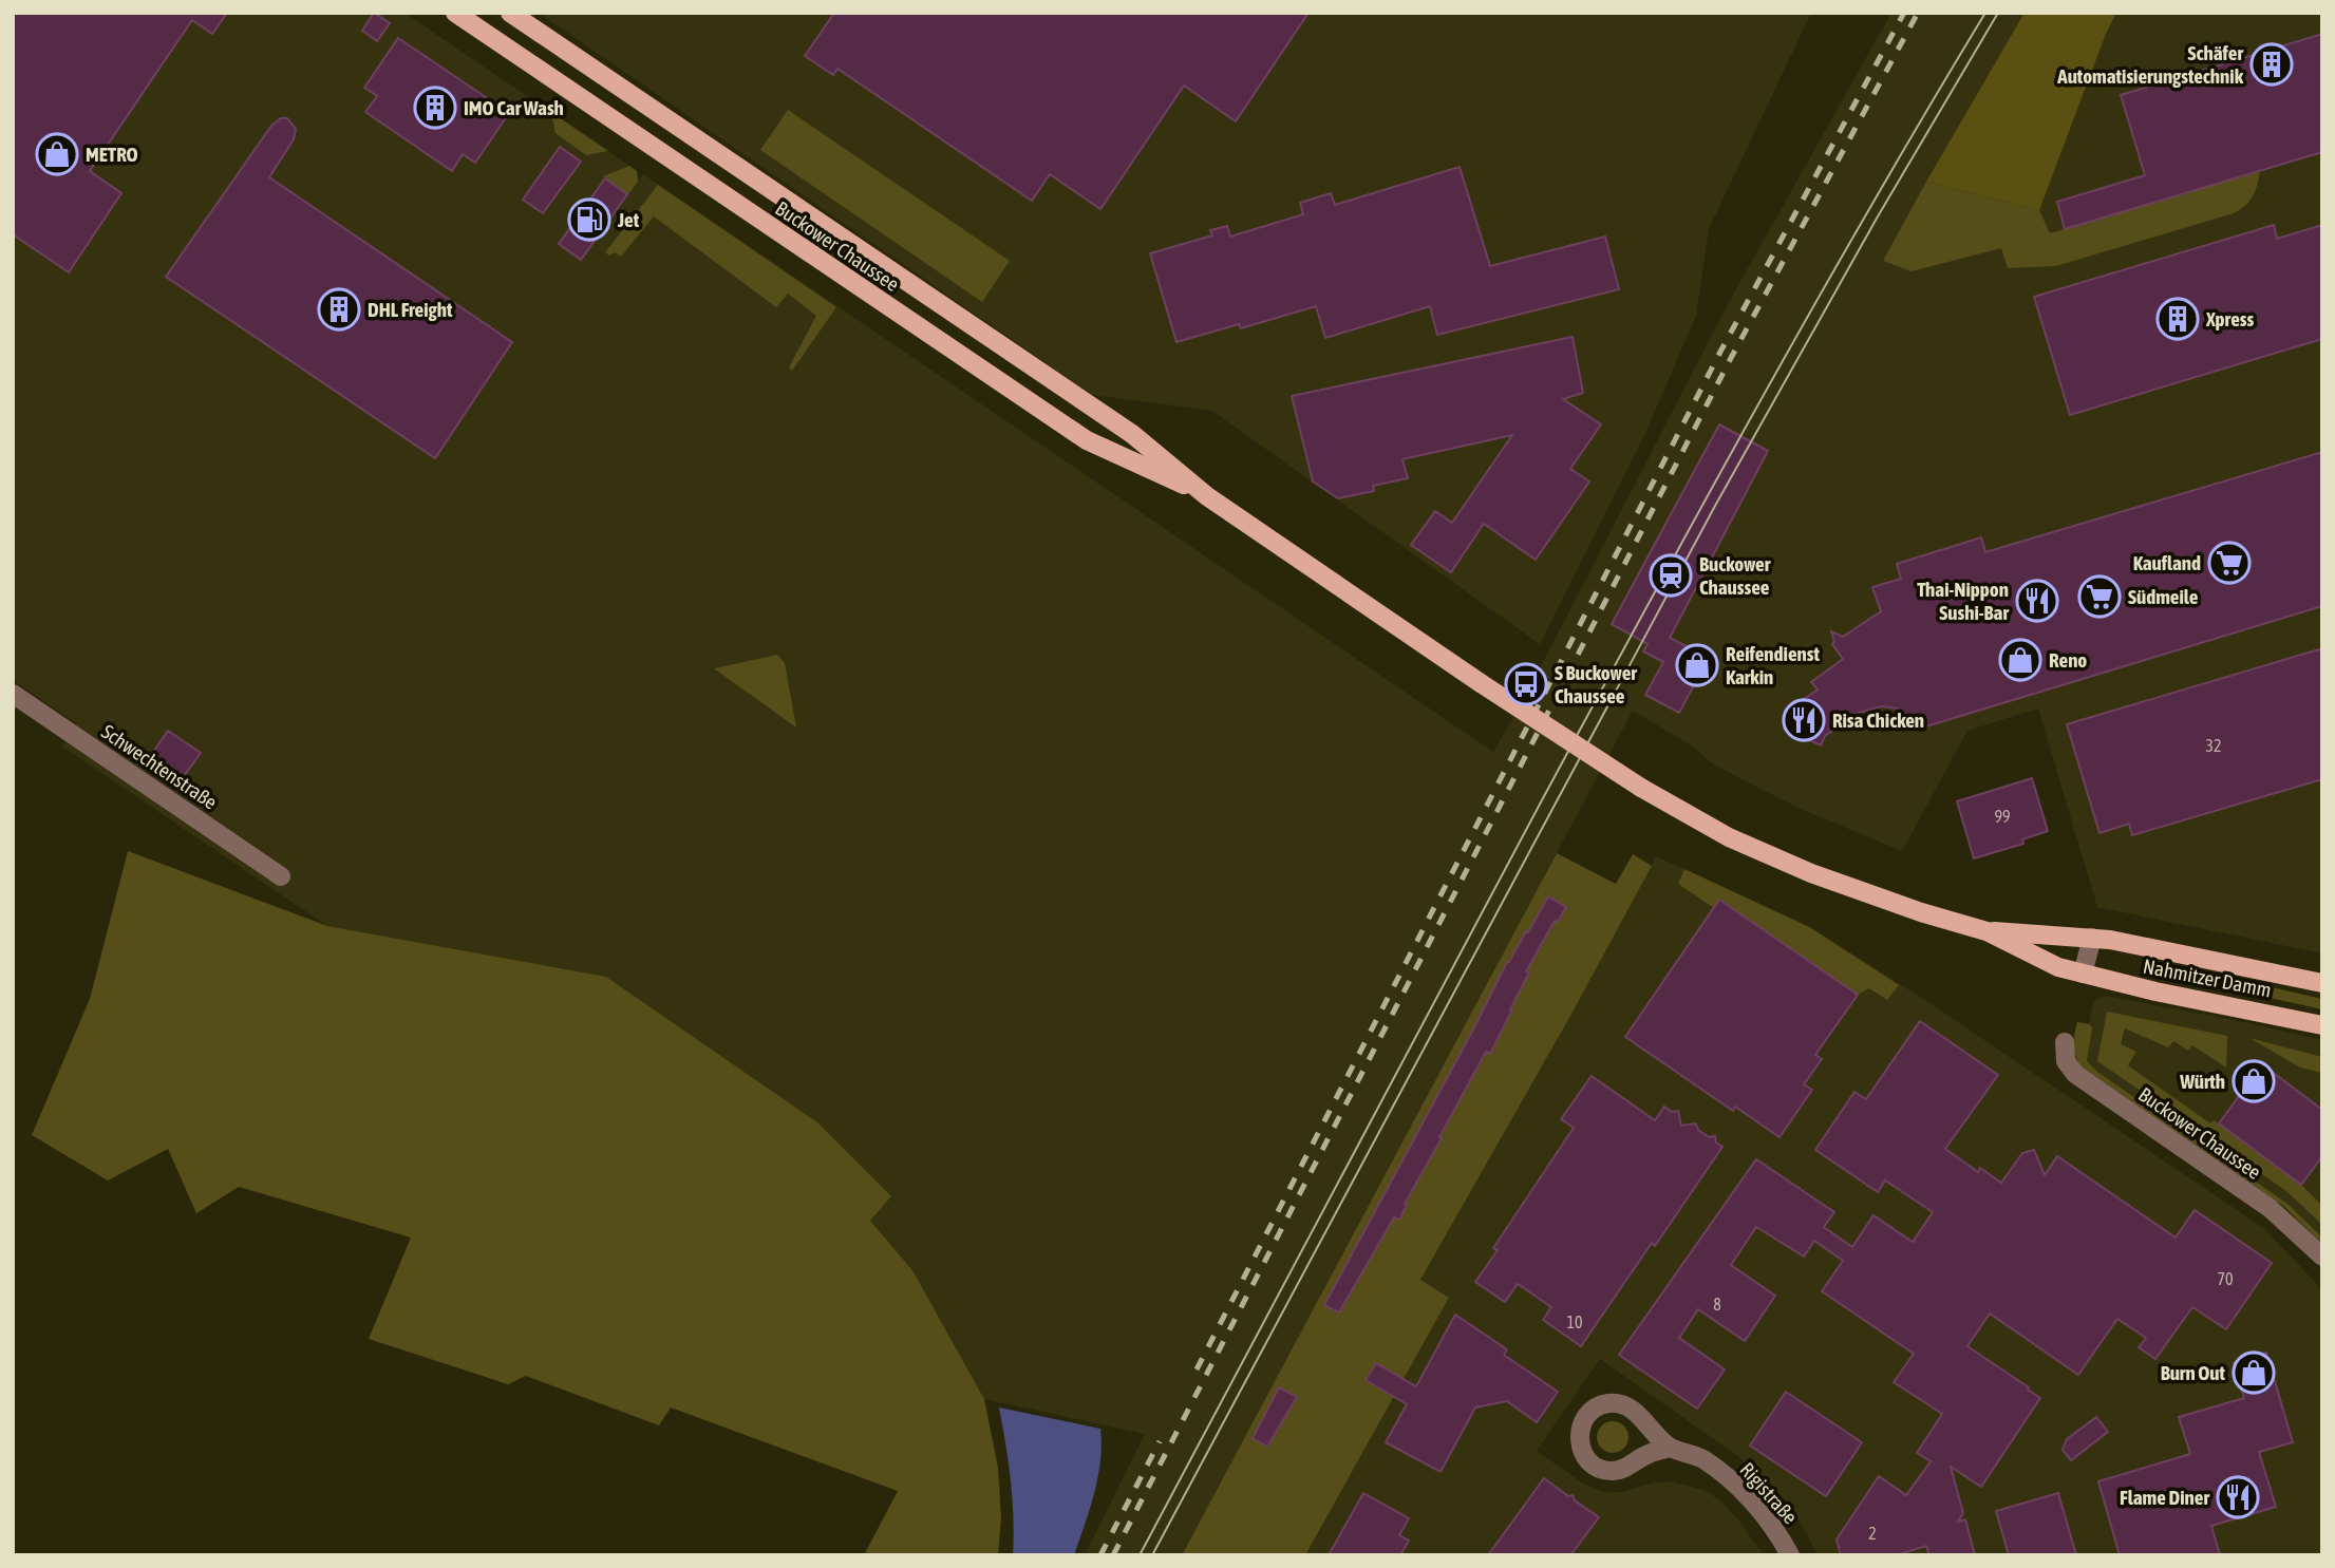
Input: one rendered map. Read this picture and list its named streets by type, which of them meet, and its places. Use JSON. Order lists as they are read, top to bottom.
{
  "streets": {
    "main road": ["Buckower Chaussee", "Nahmitzer Damm"],
    "street": ["Schwechtenstraße", "Rigistraße"]
  },
  "crossings": [
    ["Buckower Chaussee", "Nahmitzer Damm"]
  ],
  "places": {
    "building": [
      "Schäfer Automatisierungstechnik",
      "IMO Car Wash",
      "DHL Freight",
      "Xpress"
    ],
    "shop": [
      "METRO",
      "Reno",
      "Reifendienst Karkin",
      "Würth",
      "Burn Out"
    ],
    "fuel station": ["Jet"],
    "supermarket": ["Kaufland", "Südmeile"],
    "station": ["Buckower Chaussee"],
    "restaurant": ["Thai-Nippon Sushi-Bar", "Risa Chicken", "Flame Diner"],
    "bus stop": ["S Buckower Chaussee"]
  },
  "house_numbers": [
    "32",
    "99",
    "70",
    "8",
    "10",
    "2"
  ]
}
